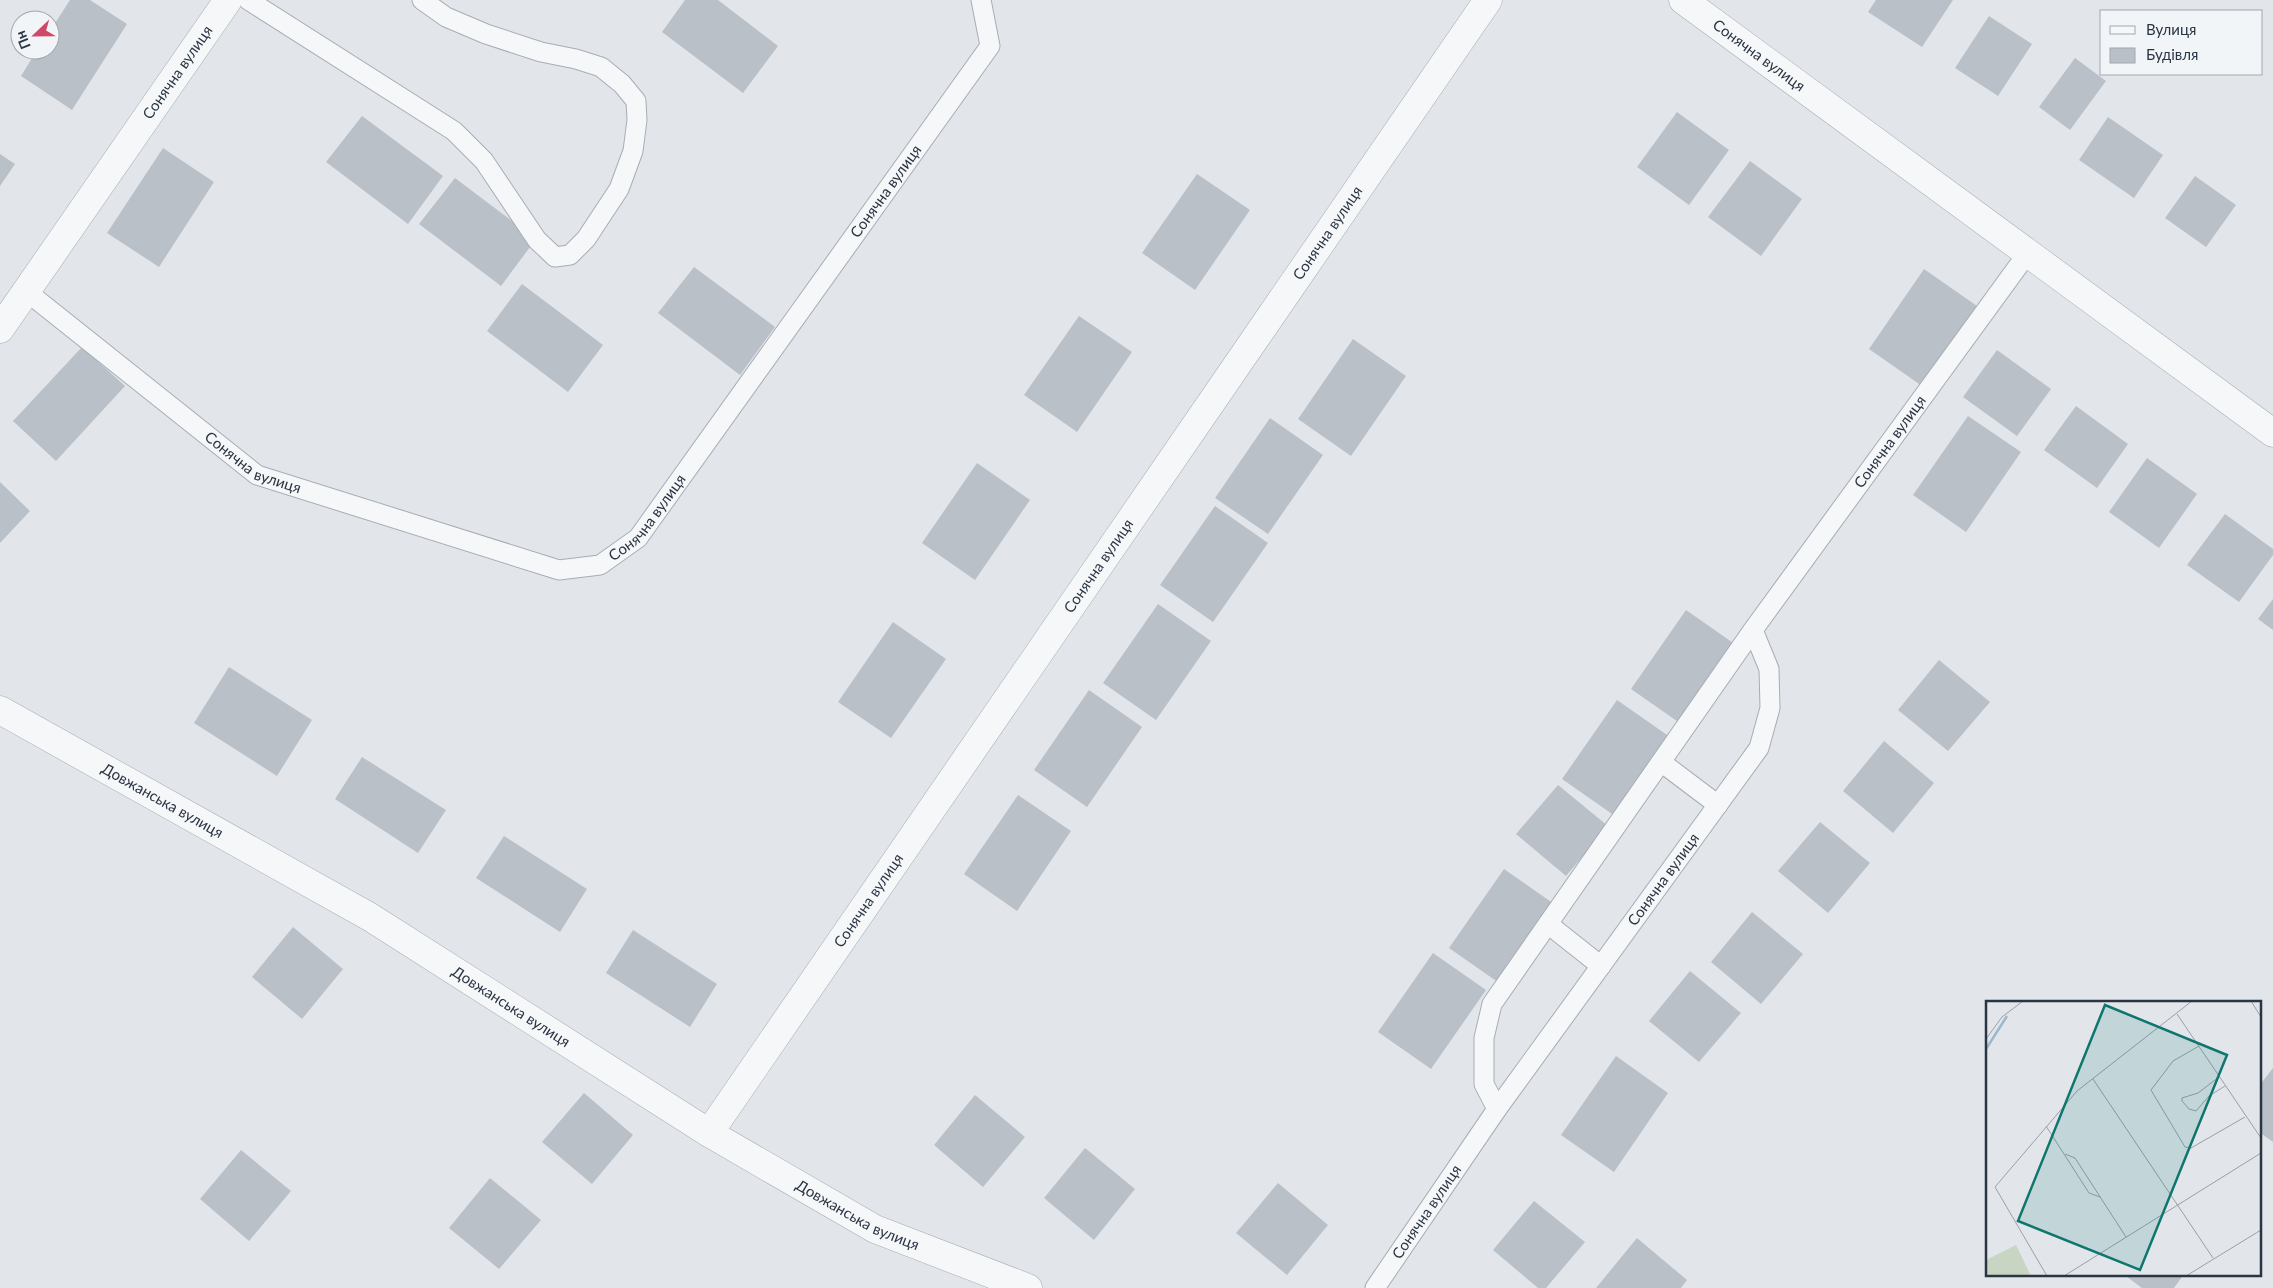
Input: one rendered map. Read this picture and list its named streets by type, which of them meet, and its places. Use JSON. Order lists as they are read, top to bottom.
{
  "streets": {
    "street": ["Сонячна вулиця", "Довжанська вулиця"]
  },
  "crossings": [
    ["Сонячна вулиця", "Довжанська вулиця"]
  ],
  "legend": ["Вулиця", "Будівля"],
  "north": "left"
}
